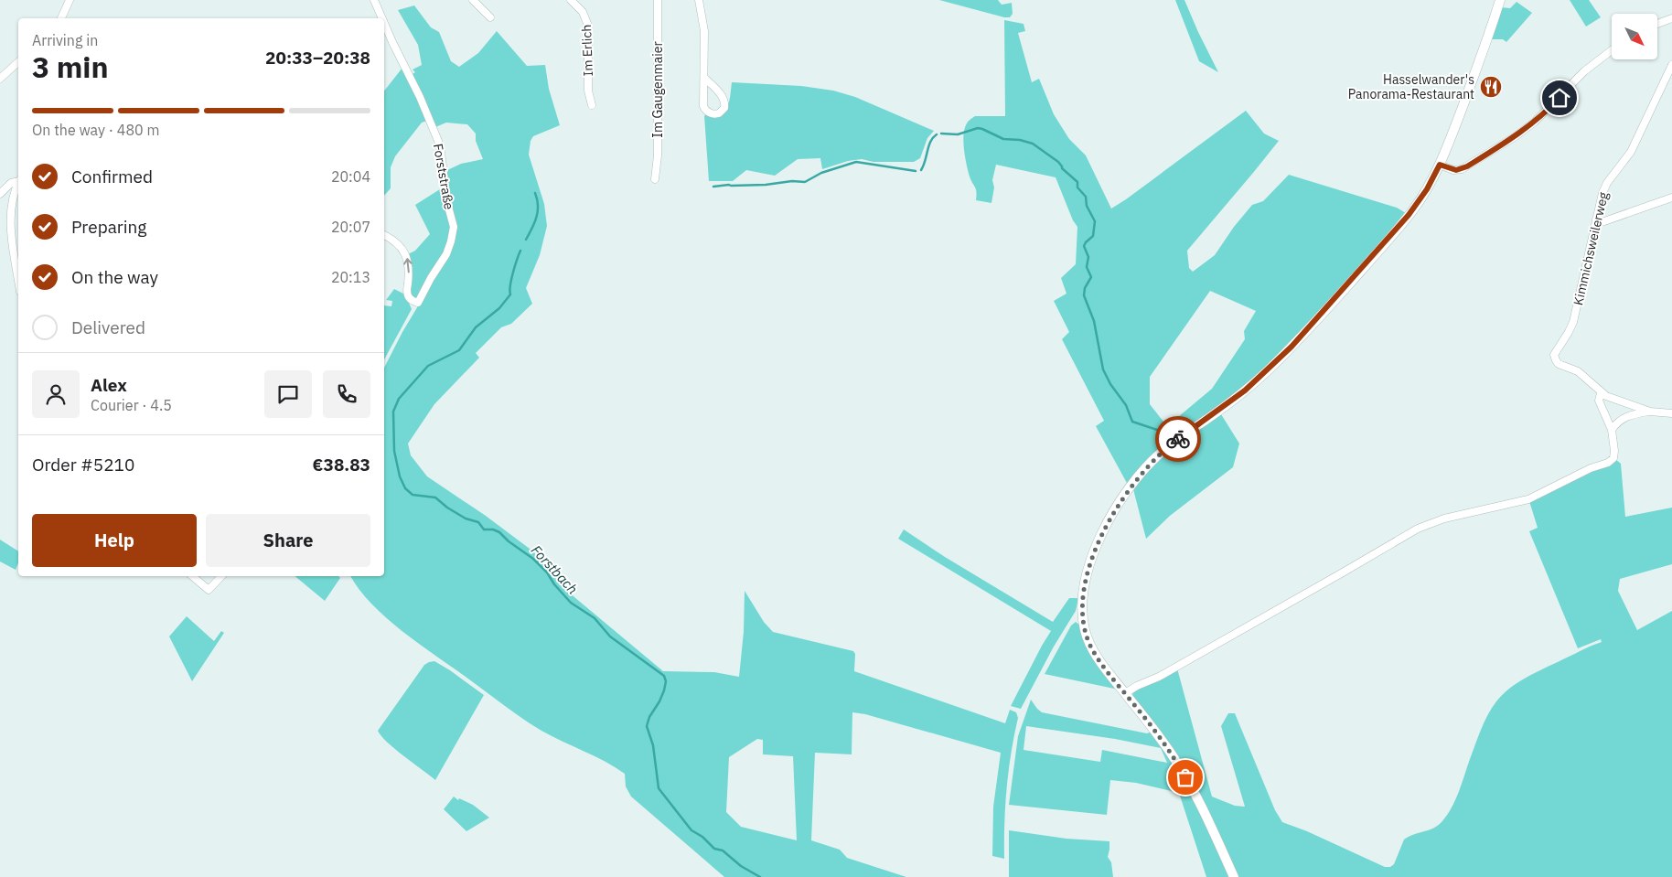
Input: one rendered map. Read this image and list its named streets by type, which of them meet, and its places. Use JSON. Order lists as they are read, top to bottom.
{
  "streets": {
    "street": [
      "Im Erlich",
      "Im Gaugenmaier",
      "Forststraße",
      "Kimmichsweilerweg"
    ]
  },
  "water": ["Forstbach"],
  "places": {
    "restaurant": ["Hasselwander's Panorama-Restaurant"]
  },
  "north": "bottom right",
  "page": {
    "heading": ["3 min", "Arriving in", "20:33–20:38"],
    "panel": [
      "Alex",
      "Courier · 4.5",
      "Order #5210",
      "€38.83"
    ],
    "bar": "On the way · 480 m",
    "list": [
      ["Confirmed", "20:04"],
      ["Preparing", "20:07"],
      ["On the way", "20:13"],
      "Delivered"
    ],
    "buttons": ["Help", "Share"]
  }
}
